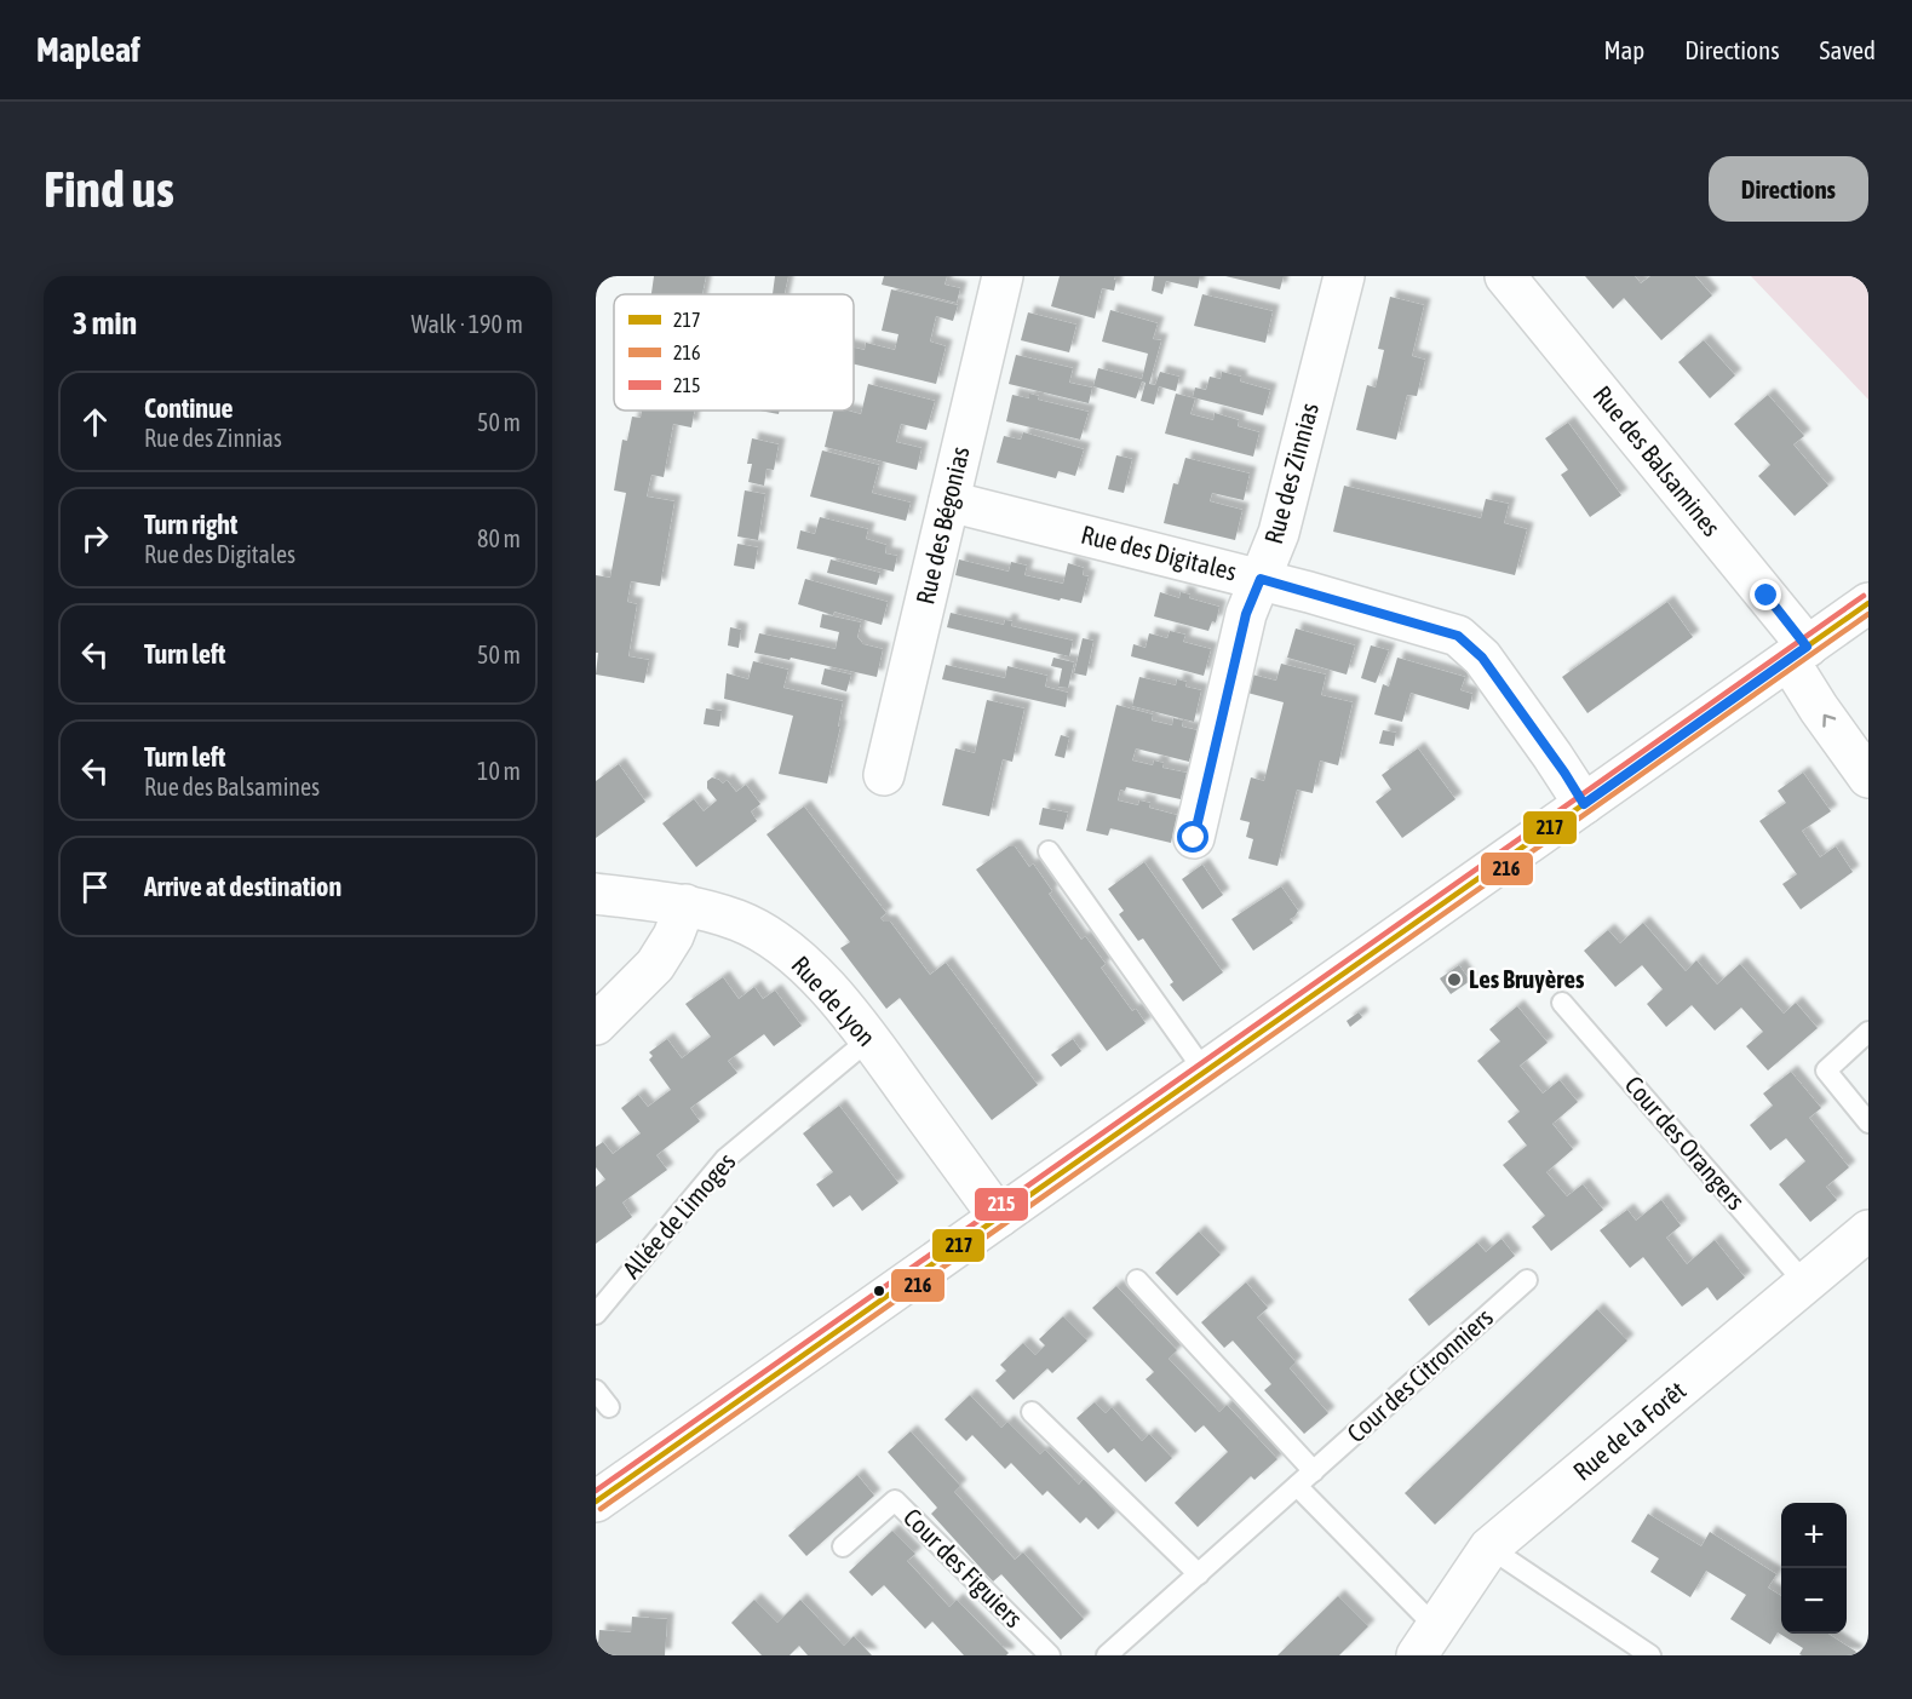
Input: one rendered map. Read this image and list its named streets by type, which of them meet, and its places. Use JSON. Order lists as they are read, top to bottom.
{
  "streets": {
    "street": [
      "Rue des Balsamines",
      "Rue des Zinnias",
      "Rue des Bégonias",
      "Rue des Digitales",
      "Rue de Lyon",
      "Rue de la Forêt"
    ],
    "lane": [
      "Cour des Orangers",
      "Allée de Limoges",
      "Cour des Citronniers",
      "Cour des Figuiers"
    ]
  },
  "crossings": [
    ["Rue des Zinnias", "Rue des Digitales"],
    ["Rue des Bégonias", "Rue des Digitales"],
    ["Rue de Lyon", "Allée de Limoges"],
    ["Cour des Orangers", "Rue de la Forêt"]
  ],
  "places": ["Les Bruyères"],
  "lines": ["transit line 215", "transit line 217", "transit line 216"],
  "legend": ["217", "216", "215"],
  "page": {
    "header": "Mapleaf",
    "nav": ["Map", "Directions", "Saved"],
    "buttons": "Directions",
    "title": "Find us",
    "heading": ["3 min", "Walk · 190 m"],
    "list": [
      ["Continue", "Rue des Zinnias", "50 m"],
      ["Turn right", "Rue des Digitales", "80 m"],
      ["Turn left", "50 m"],
      ["Turn left", "Rue des Balsamines", "10 m"],
      "Arrive at destination"
    ],
    "map_buttons": ["+", "−"]
  }
}
